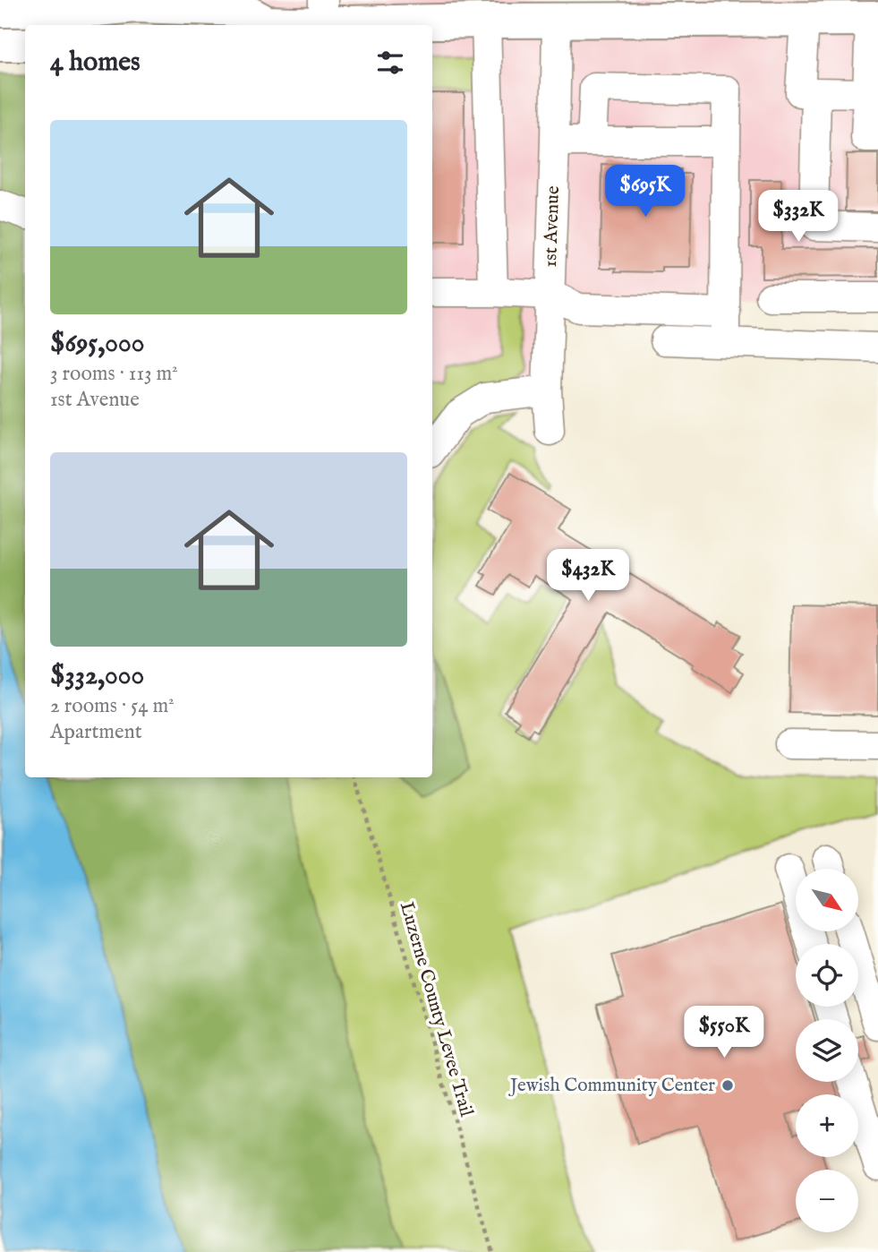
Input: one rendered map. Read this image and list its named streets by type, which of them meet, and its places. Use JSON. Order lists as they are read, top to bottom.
{
  "streets": {
    "street": ["1st Avenue"],
    "path": ["Luzerne County Levee Trail"]
  },
  "places": ["Jewish Community Center"],
  "north": "bottom right",
  "page": {
    "heading": "4 homes",
    "list": [
      {
        "name": "$695,000",
        "note": "3 rooms · 113 m² · 1st Avenue"
      },
      {
        "name": "$332,000",
        "note": "2 rooms · 54 m² · Apartment"
      }
    ],
    "price": [
      "$695K",
      "$332K",
      "$432K",
      "$550K"
    ],
    "map_buttons": ["+", "−"]
  }
}
